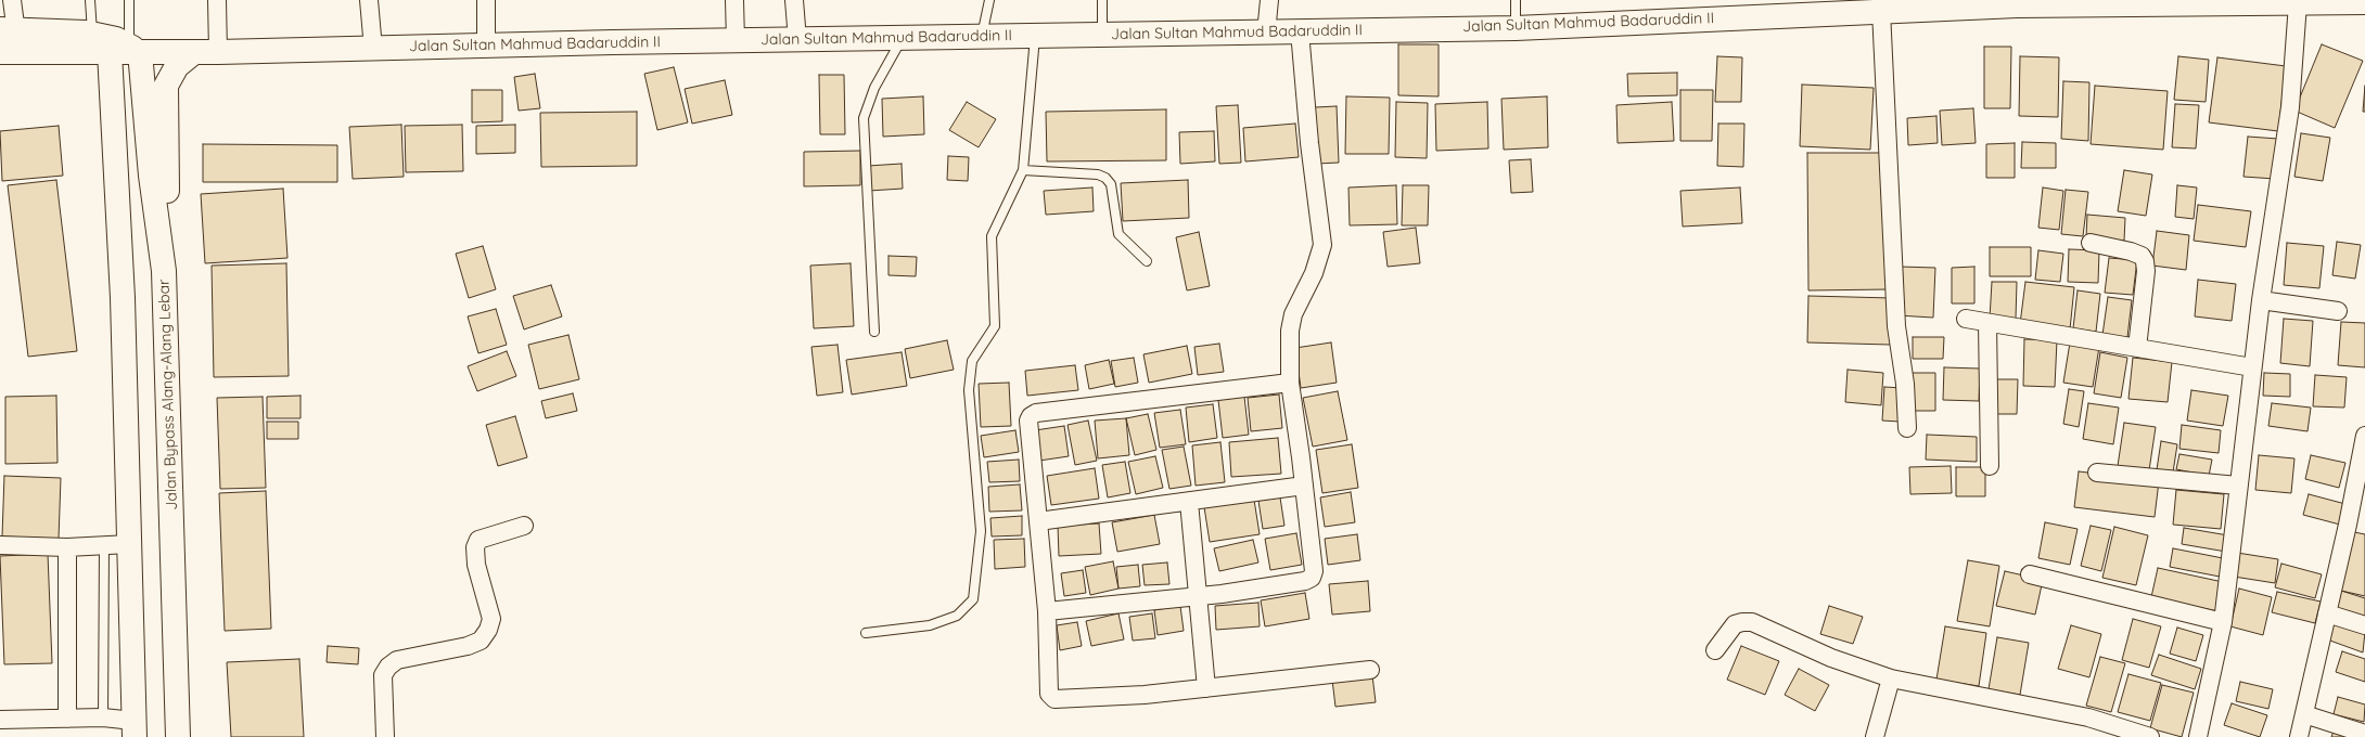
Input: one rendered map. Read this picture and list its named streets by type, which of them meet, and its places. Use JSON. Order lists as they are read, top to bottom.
{
  "streets": {
    "highway": ["Jalan Sultan Mahmud Badaruddin II", "Jalan Bypass Alang-Alang Lebar"]
  },
  "crossings": [
    ["Jalan Sultan Mahmud Badaruddin II", "Jalan Bypass Alang-Alang Lebar"]
  ]
}
